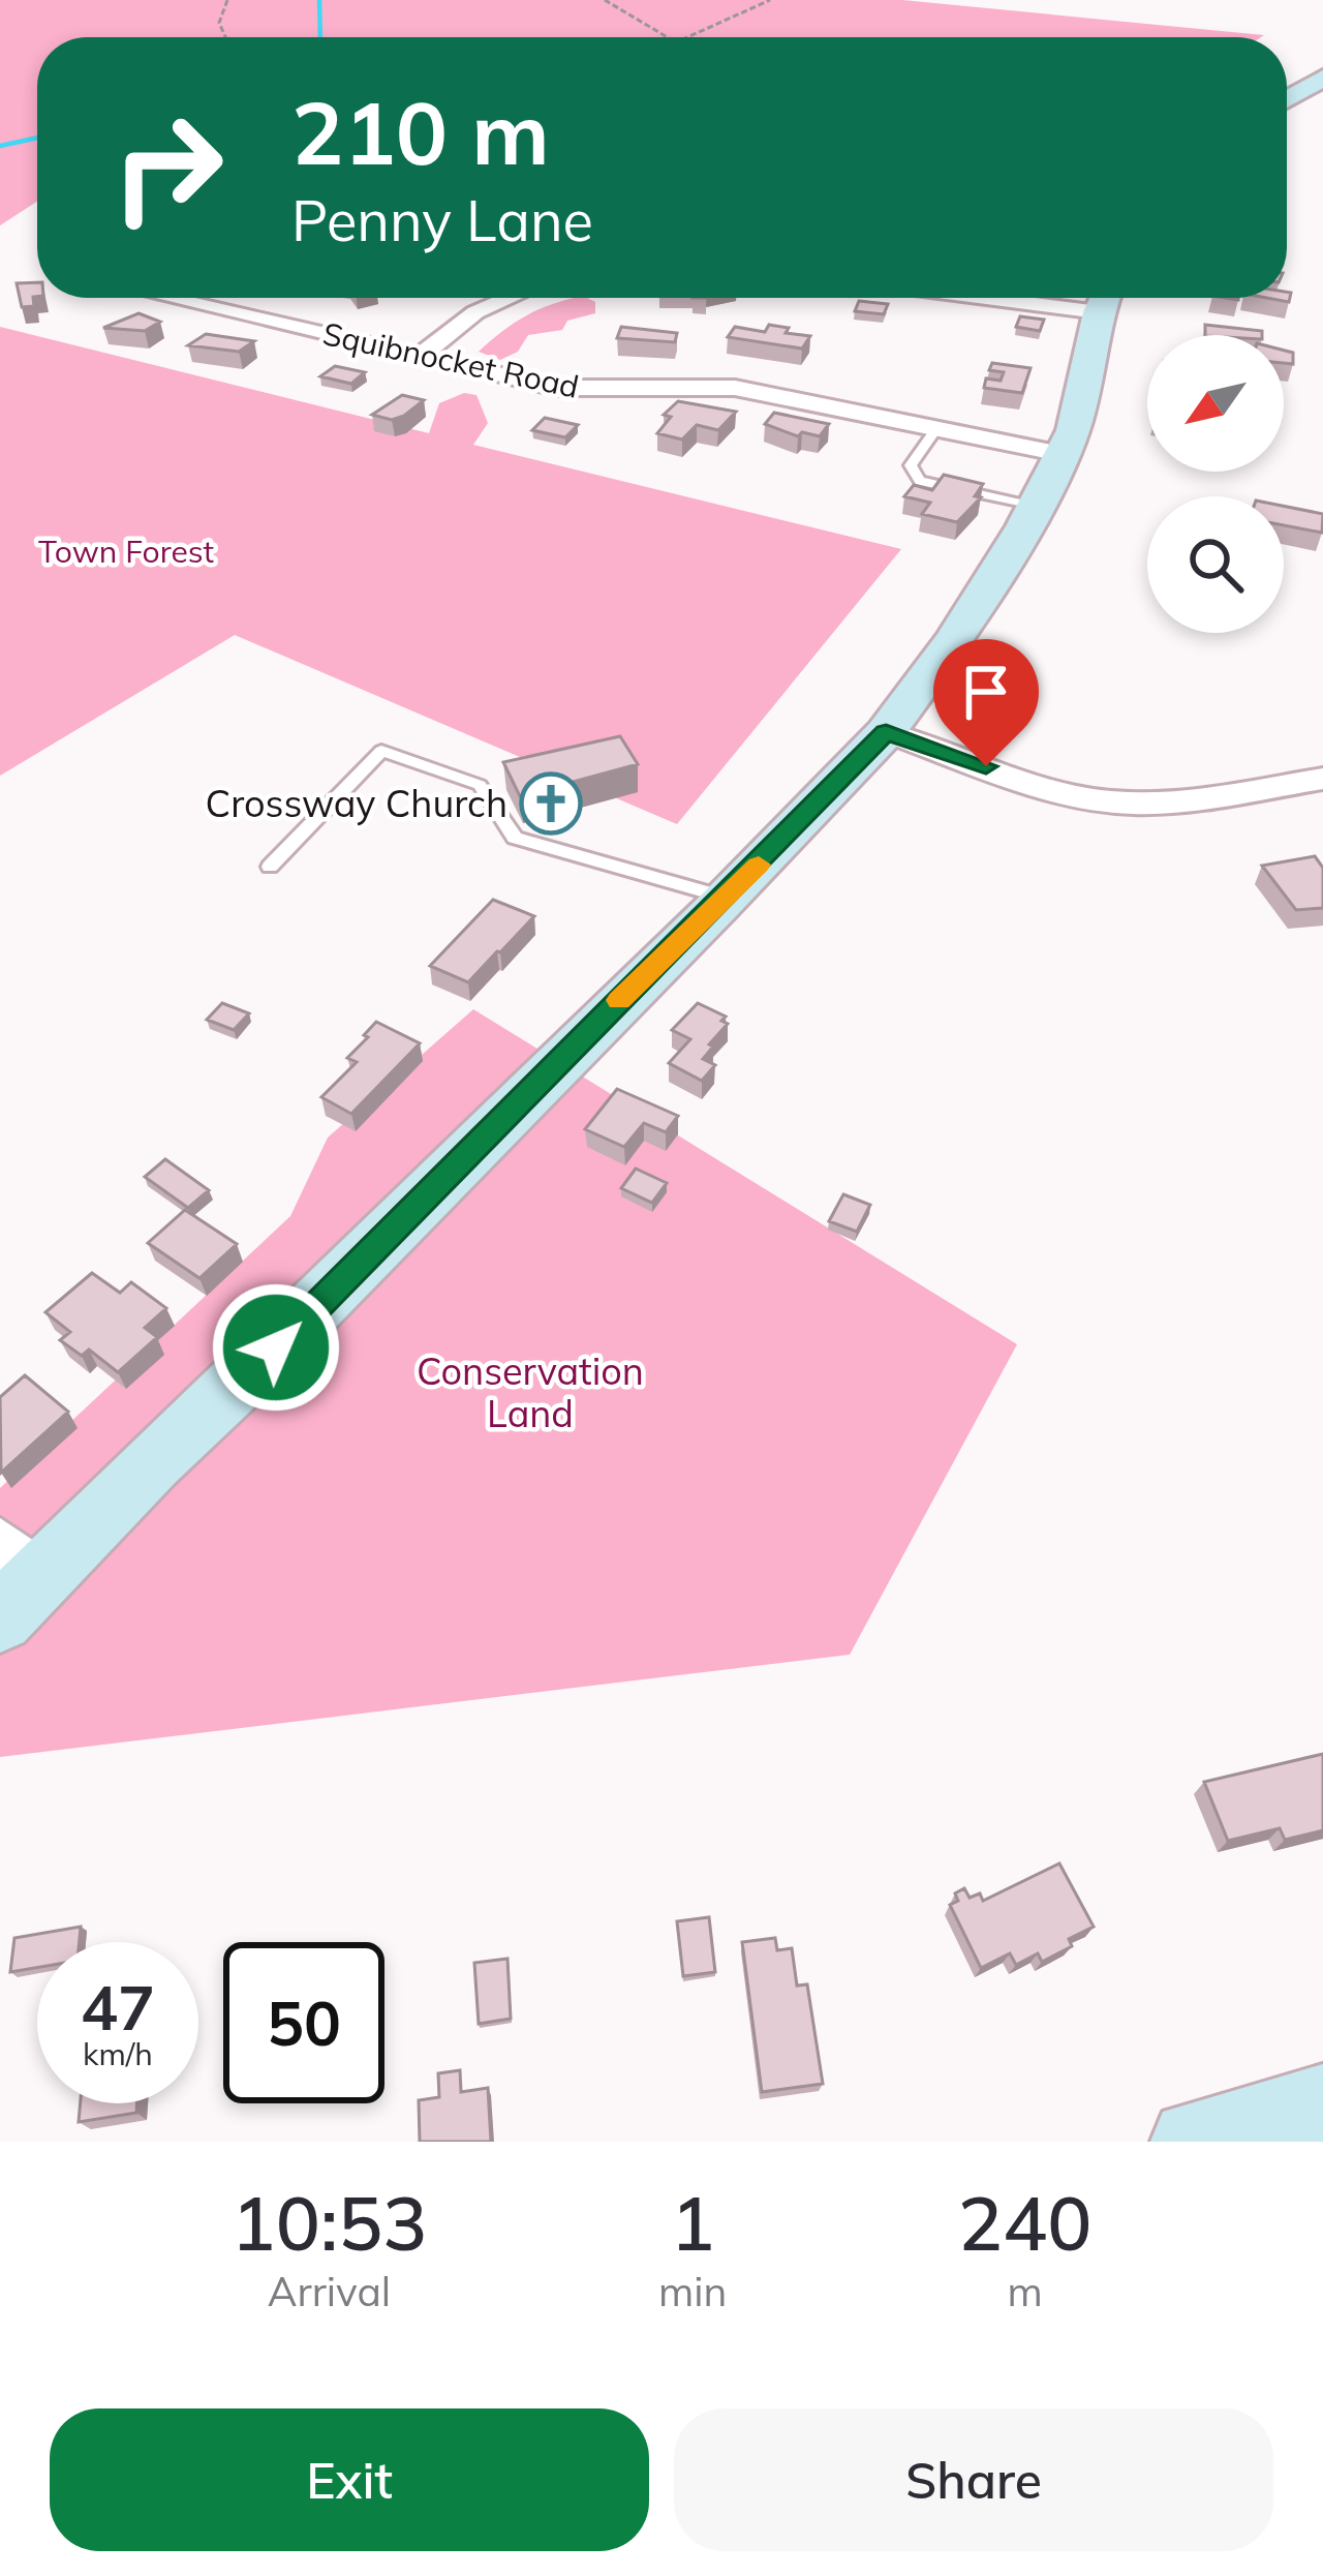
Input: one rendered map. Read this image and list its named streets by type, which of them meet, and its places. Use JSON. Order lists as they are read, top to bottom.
{
  "streets": {
    "street": ["Squibnocket Road"]
  },
  "parks": ["Town Forest", "Conservation Land"],
  "places": {
    "church": ["Crossway Church"]
  },
  "north": "bottom left",
  "page": {
    "turn": ["210 m", "Penny Lane"],
    "speed": "47 km/h",
    "limit": "50",
    "eta": [
      "10:53",
      "Arrival",
      "1",
      "min",
      "240",
      "m"
    ],
    "buttons": ["Exit", "Share"]
  }
}
